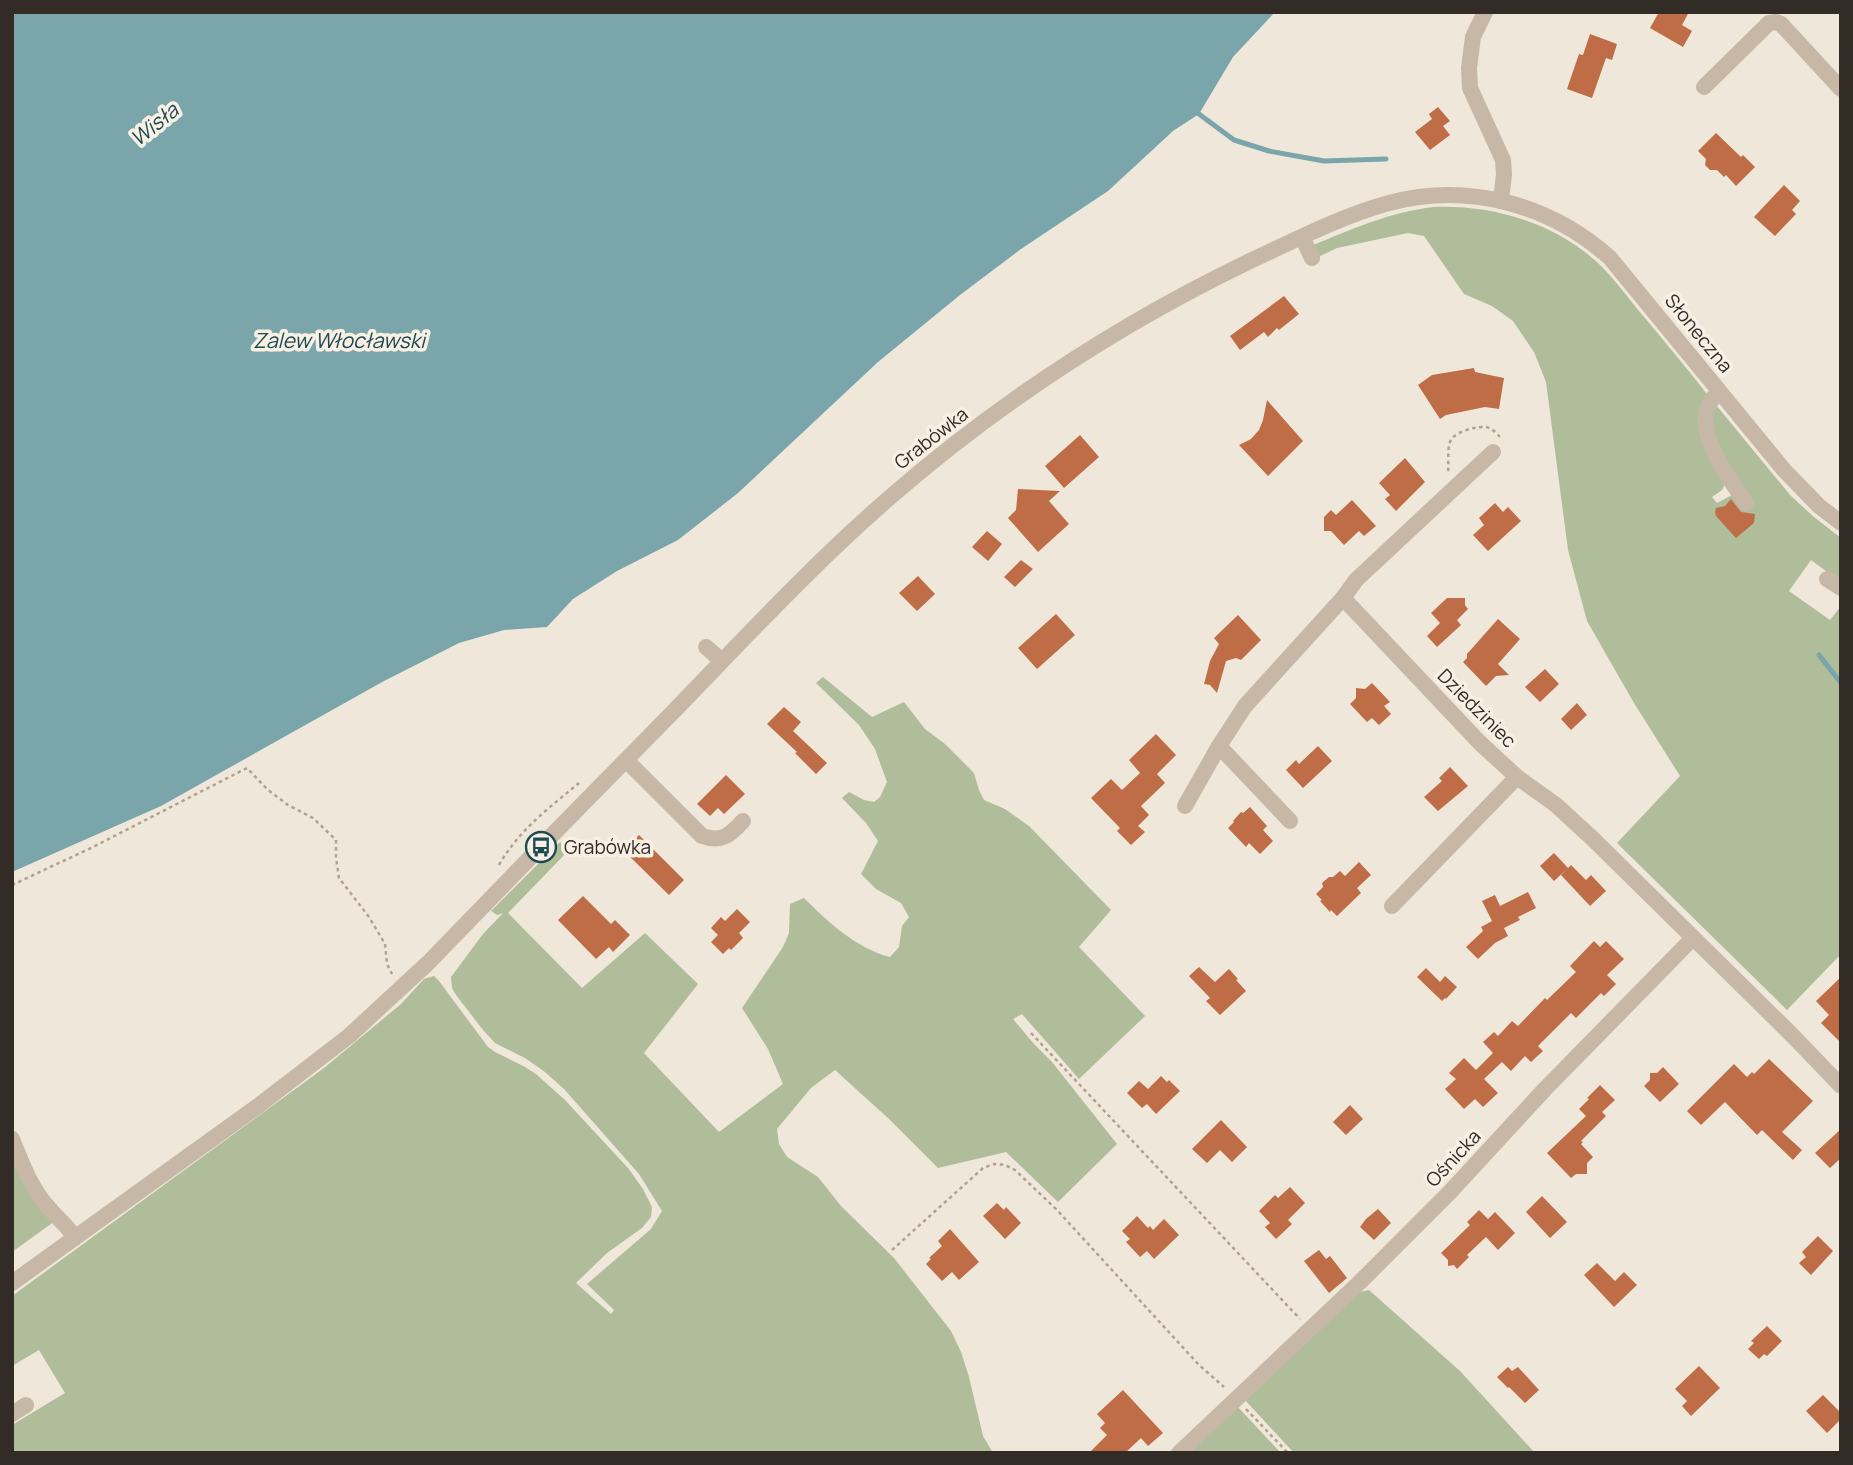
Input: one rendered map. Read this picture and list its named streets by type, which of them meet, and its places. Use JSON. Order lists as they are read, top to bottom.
{
  "streets": {
    "street": [
      "Słoneczna",
      "Grabówka",
      "Dziedziniec",
      "Ośnicka"
    ]
  },
  "crossings": [
    ["Słoneczna", "Grabówka"]
  ],
  "water": ["Wisła", "Zalew Włocławski"],
  "places": {
    "bus stop": ["Grabówka"]
  }
}
